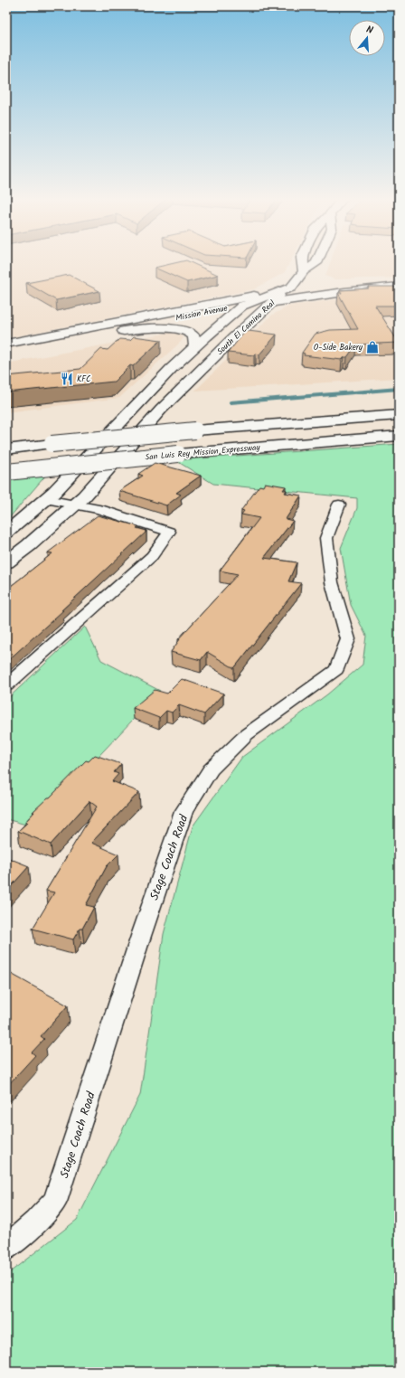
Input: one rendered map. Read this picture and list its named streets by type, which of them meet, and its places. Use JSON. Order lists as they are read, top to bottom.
{
  "streets": {
    "main road": ["Mission Avenue", "South El Camino Real", "San Luis Rey Mission Expressway"],
    "street": ["Stage Coach Road"]
  },
  "crossings": [
    ["Mission Avenue", "South El Camino Real"]
  ],
  "places": {
    "shop": ["O-Side Bakery"],
    "restaurant": ["KFC"]
  },
  "north": "top"
}
